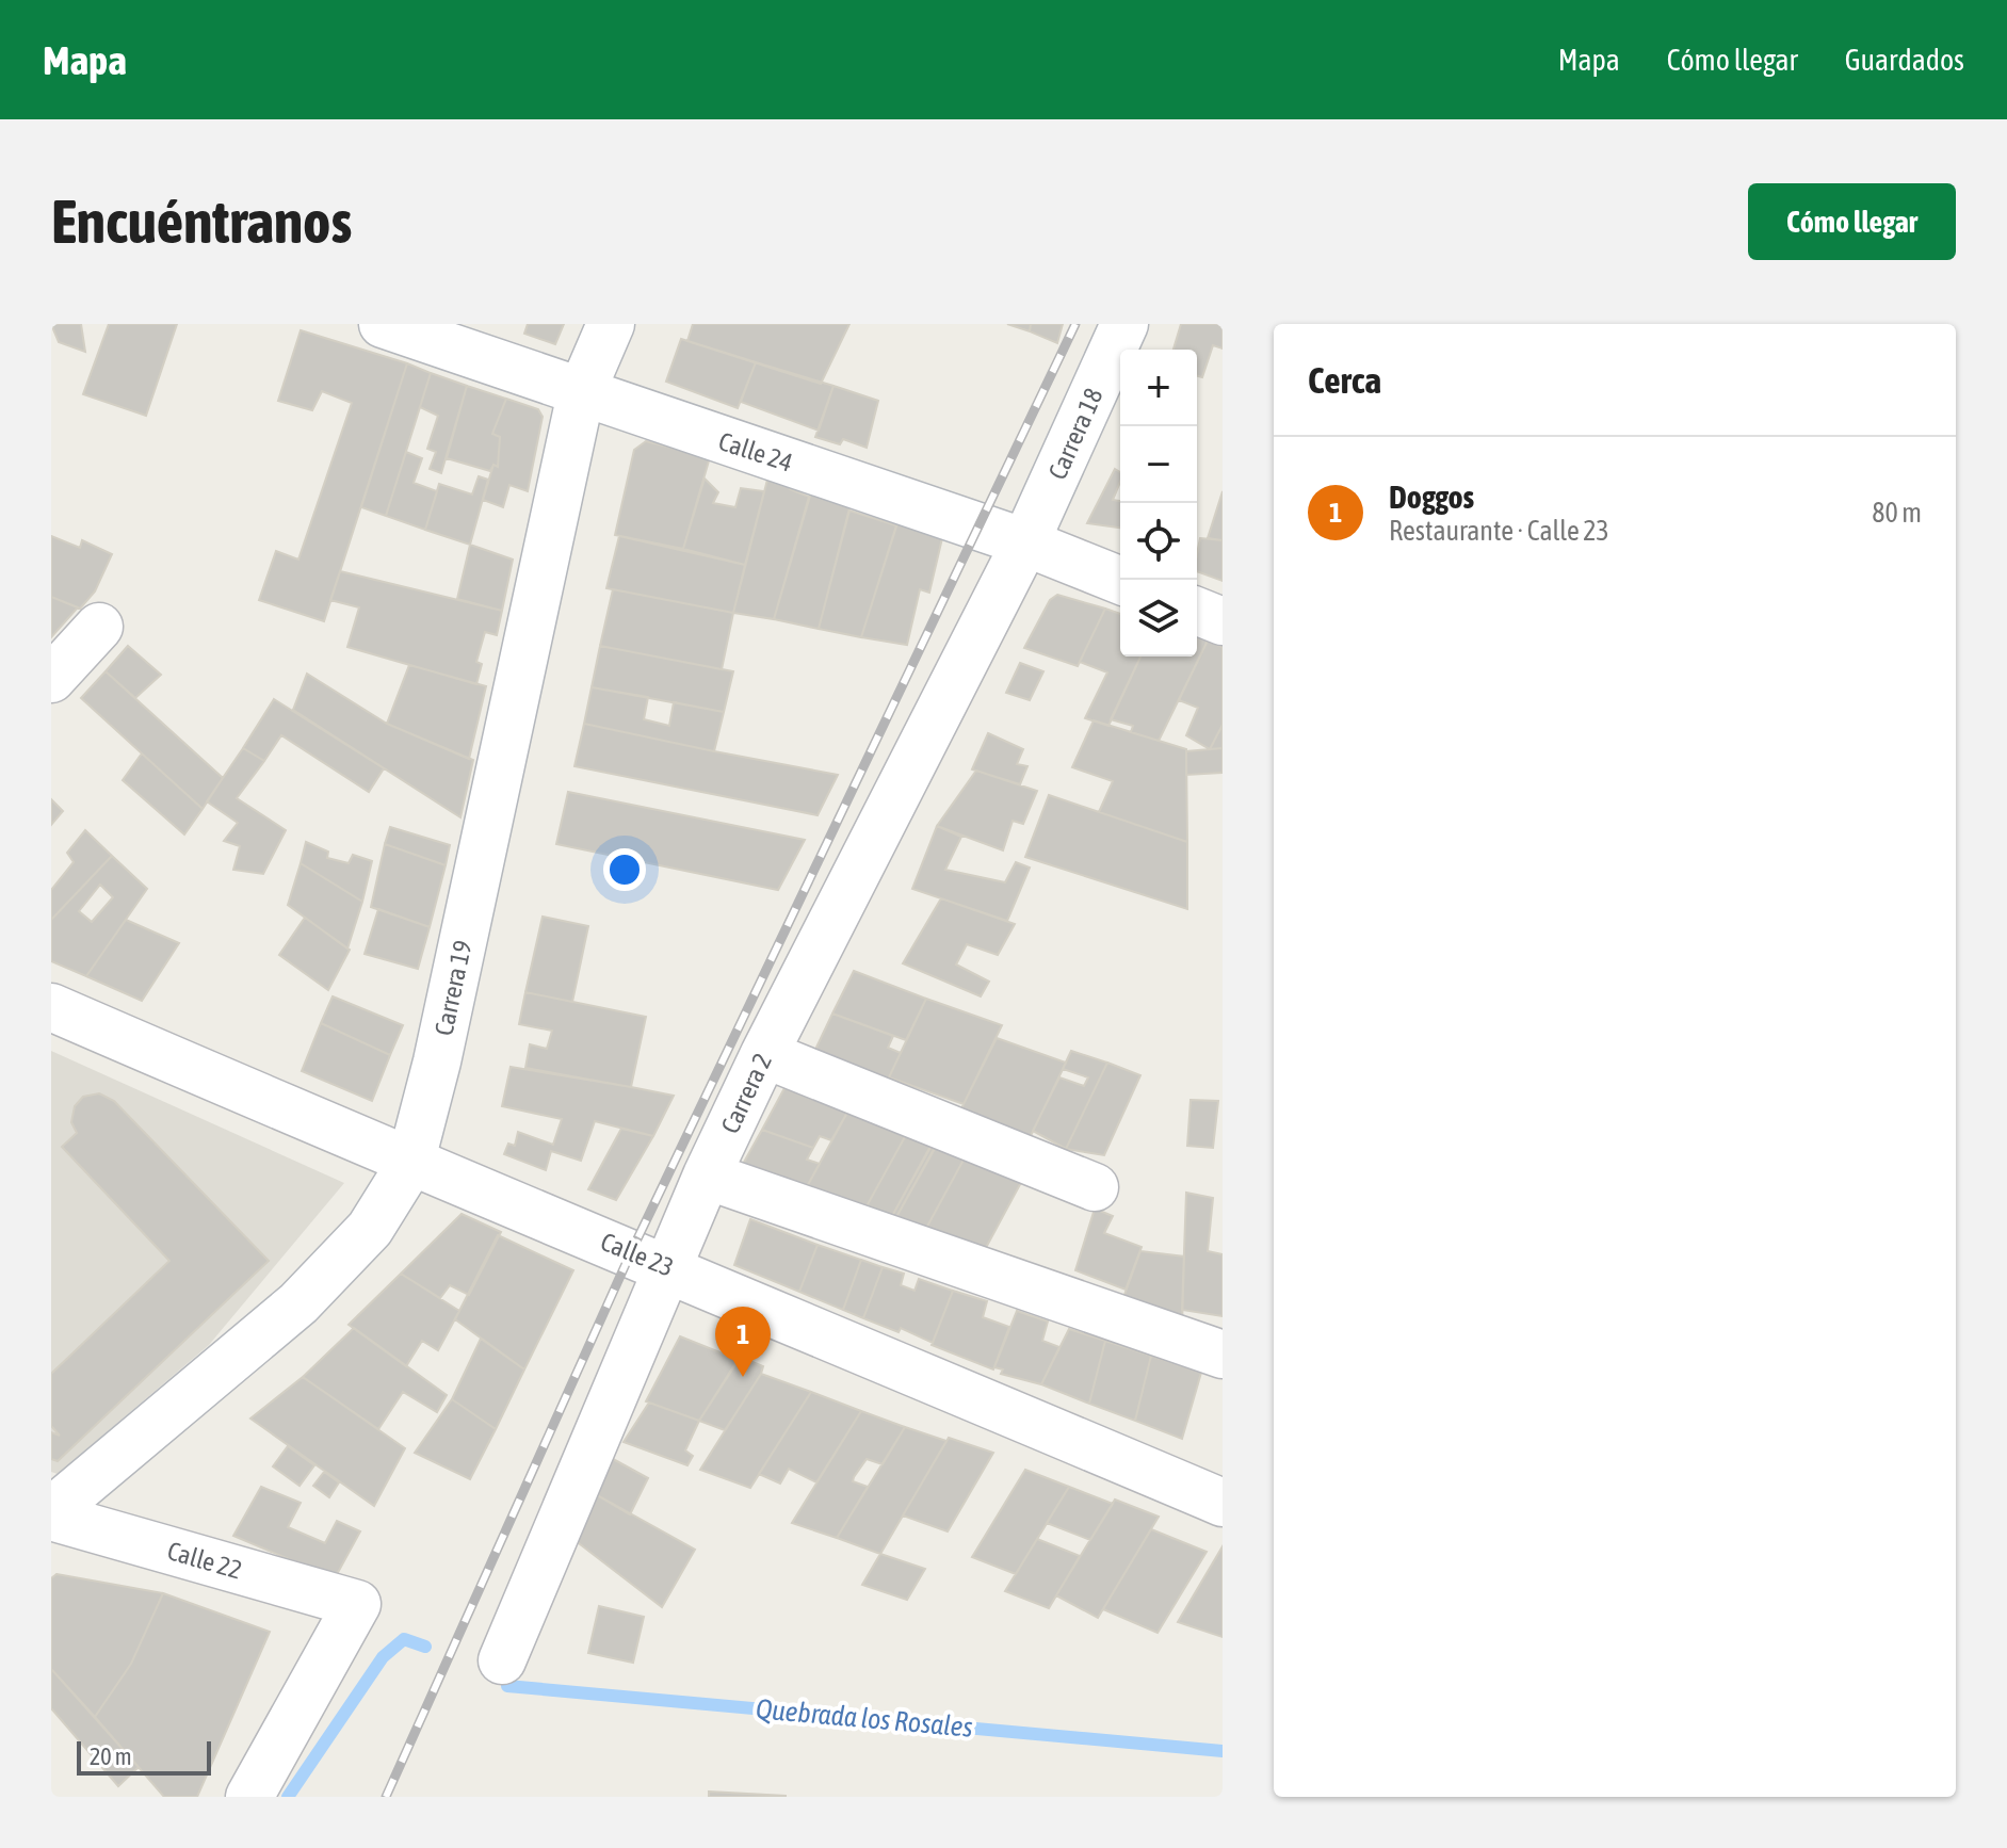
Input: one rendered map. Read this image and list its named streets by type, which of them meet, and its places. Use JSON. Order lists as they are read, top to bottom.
{
  "streets": {
    "street": [
      "Carrera 18",
      "Calle 24",
      "Carrera 19",
      "Carrera 2",
      "Calle 23",
      "Calle 22"
    ]
  },
  "crossings": [
    ["Carrera 18", "Calle 24"],
    ["Carrera 18", "Carrera 2"],
    ["Calle 24", "Carrera 19"],
    ["Calle 24", "Carrera 2"],
    ["Carrera 19", "Calle 23"],
    ["Carrera 19", "Calle 22"],
    ["Carrera 2", "Calle 23"]
  ],
  "water": ["Quebrada los Rosales"],
  "scale_bar": "20 m",
  "page": {
    "header": "Mapa",
    "nav": ["Mapa", "Cómo llegar", "Guardados"],
    "buttons": "Cómo llegar",
    "title": "Encuéntranos",
    "heading": "Cerca",
    "map_buttons": ["+", "−"],
    "list": [
      {
        "mark": "1",
        "name": "Doggos",
        "note": "Restaurante · Calle 23",
        "value": "80 m"
      }
    ],
    "pins": "1",
    "scale": "20 m"
  }
}
